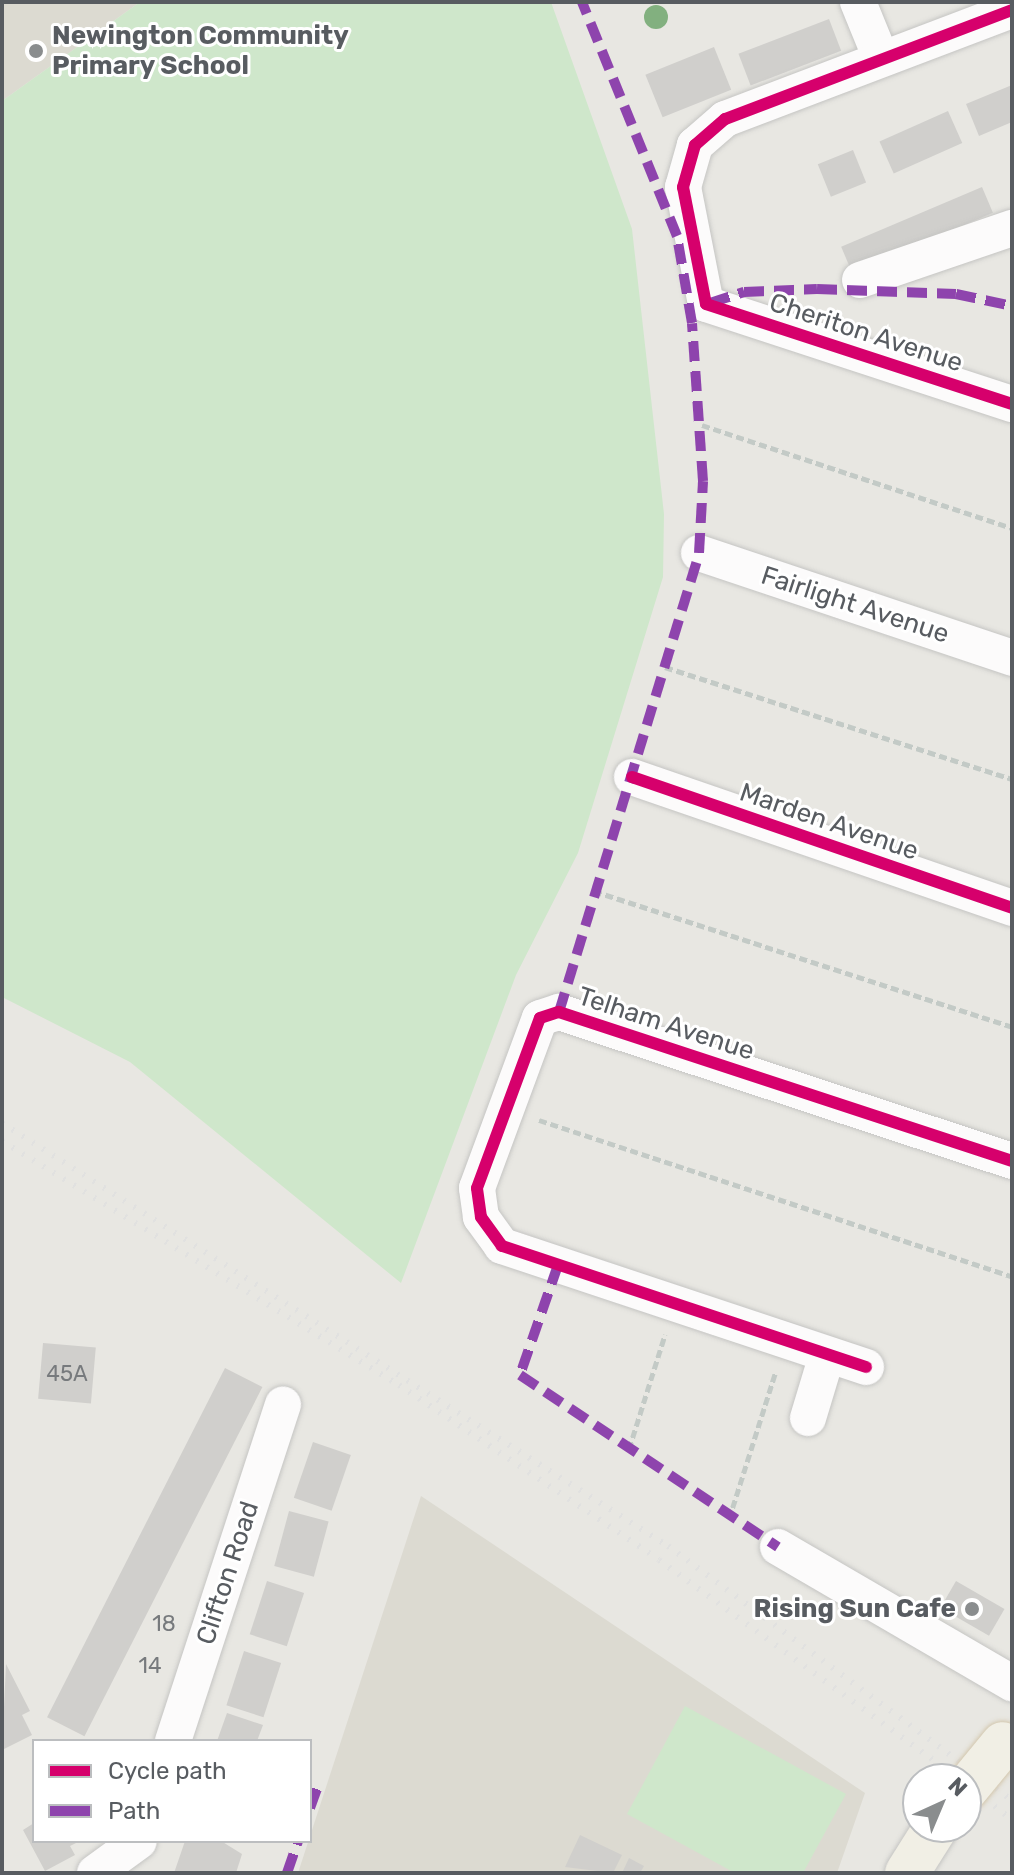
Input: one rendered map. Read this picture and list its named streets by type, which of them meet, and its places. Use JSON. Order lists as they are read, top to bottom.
{
  "streets": {
    "street": [
      "Cheriton Avenue",
      "Fairlight Avenue",
      "Marden Avenue",
      "Telham Avenue",
      "Clifton Road"
    ]
  },
  "places": ["Newington Community Primary School", "Rising Sun Cafe"],
  "house_numbers": ["45A", "18", "14"],
  "legend": ["Cycle path", "Path"],
  "north": "top right"
}
